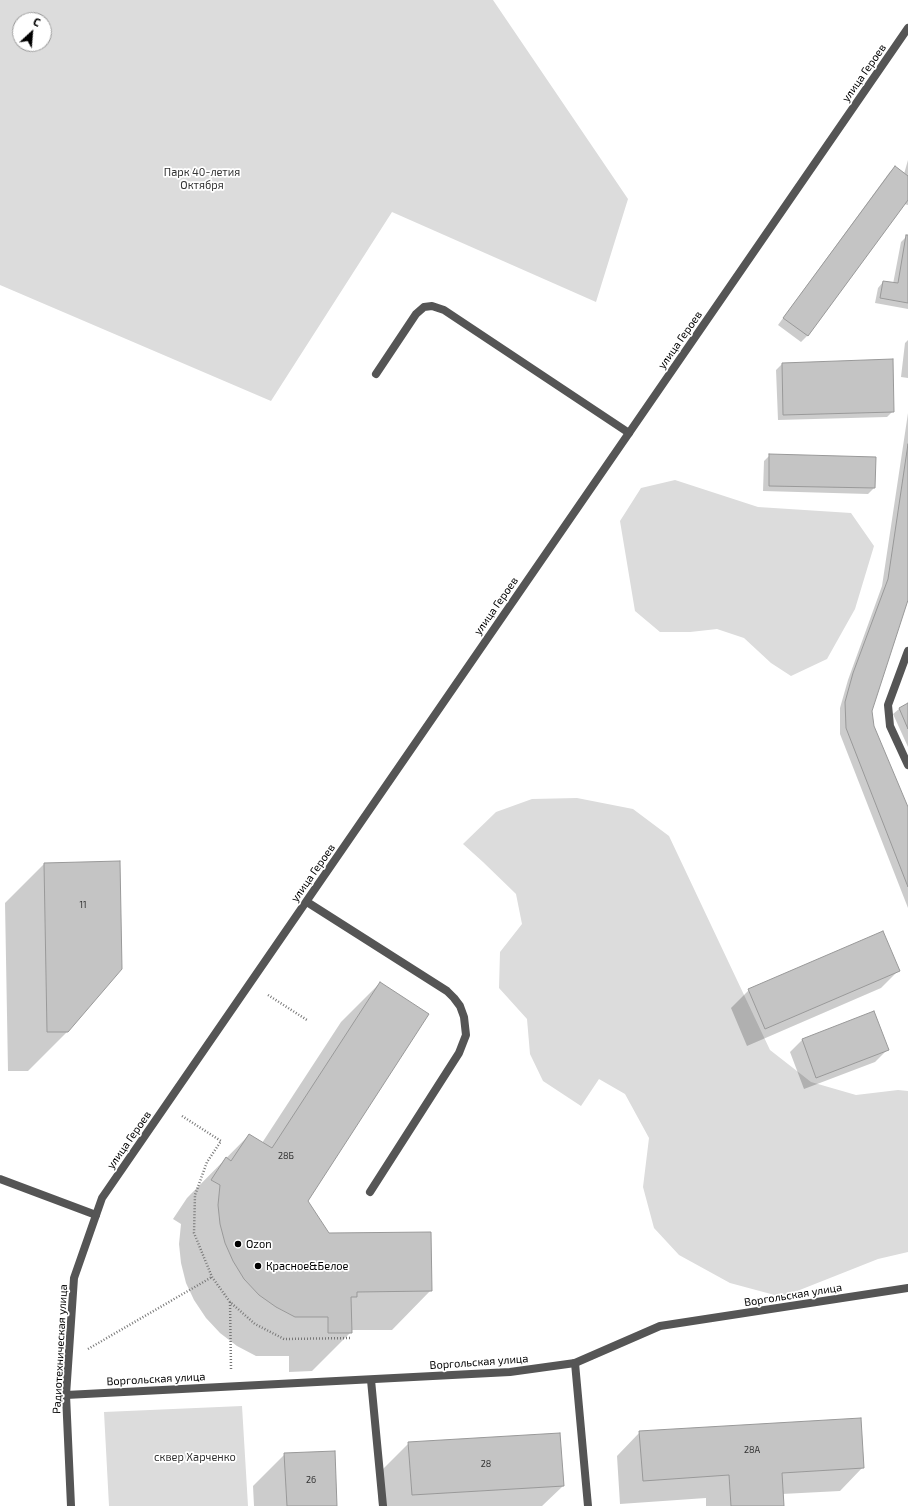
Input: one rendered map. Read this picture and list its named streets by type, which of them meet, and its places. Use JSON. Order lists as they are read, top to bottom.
{
  "streets": {
    "street": ["улица Героев", "Воргольская улица", "Радиотехническая улица"]
  },
  "crossings": [
    ["улица Героев", "Радиотехническая улица"],
    ["Воргольская улица", "Радиотехническая улица"]
  ],
  "parks": ["Парк 40-летия Октября", "сквер Харченко"],
  "places": ["Ozon", "Красное&Белое"],
  "house_numbers": [
    "11",
    "28Б",
    "28А",
    "28",
    "26"
  ],
  "north": "top right"
}
